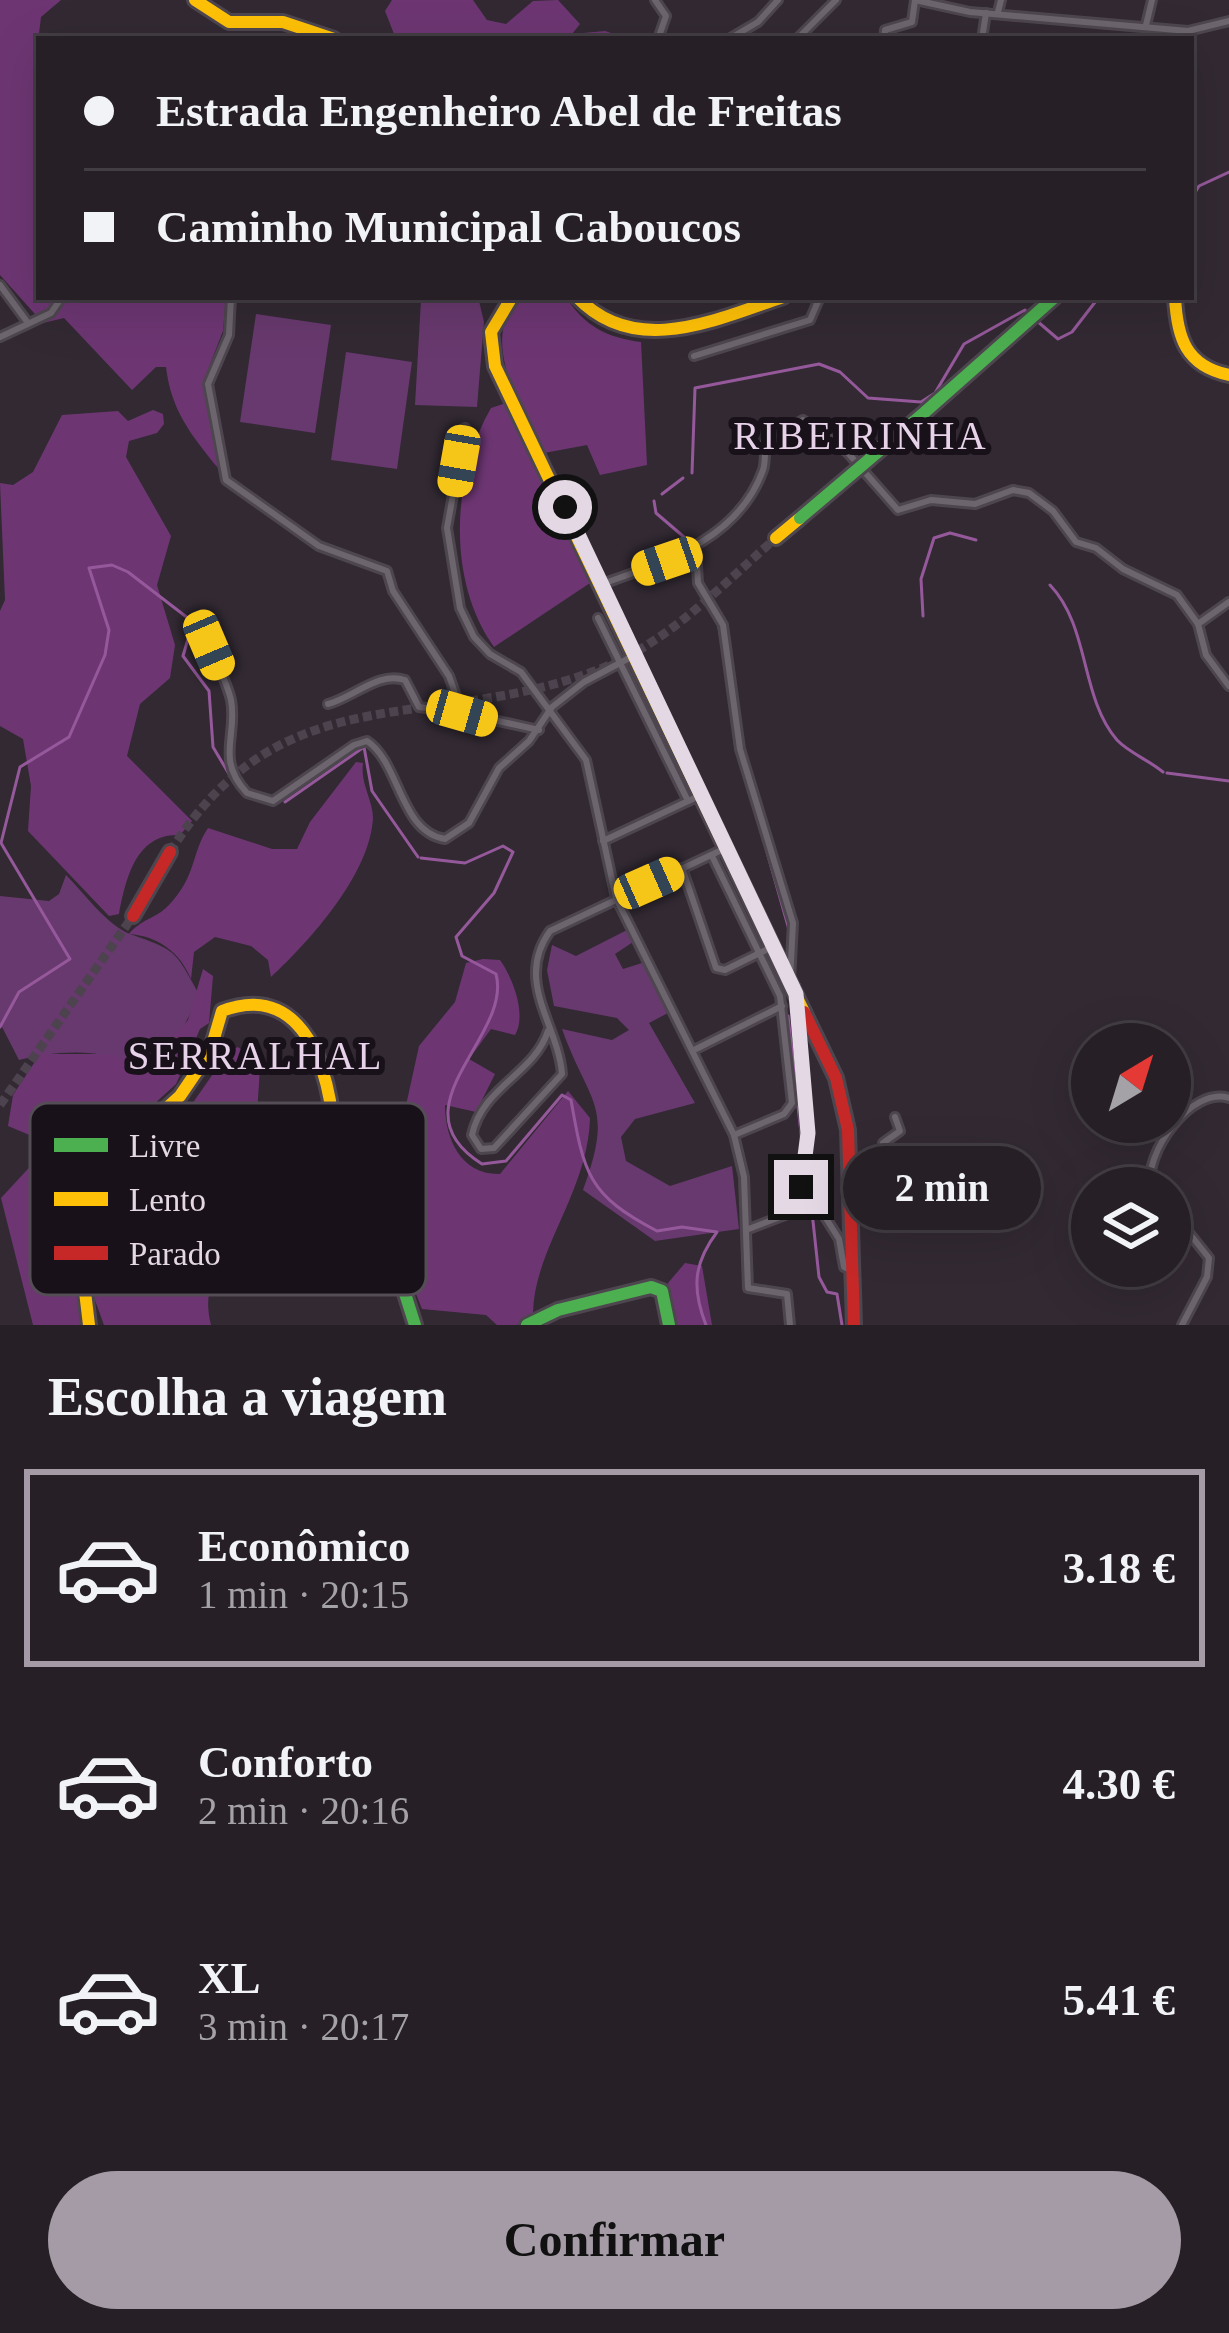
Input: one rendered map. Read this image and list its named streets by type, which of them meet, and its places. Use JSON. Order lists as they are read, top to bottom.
{
  "districts": ["RIBEIRINHA", "SERRALHAL"],
  "legend": ["Livre", "Lento", "Parado"],
  "north": "top right",
  "page": {
    "banner": ["Estrada Engenheiro Abel de Freitas", "Caminho Municipal Caboucos"],
    "bubble": "2 min",
    "heading": "Escolha a viagem",
    "list": [
      {
        "name": "Econômico",
        "note": "1 min · 20:15",
        "value": "3.18 €"
      },
      {
        "name": "Conforto",
        "note": "2 min · 20:16",
        "value": "4.30 €"
      },
      {
        "name": "XL",
        "note": "3 min · 20:17",
        "value": "5.41 €"
      }
    ],
    "buttons": "Confirmar"
  }
}
